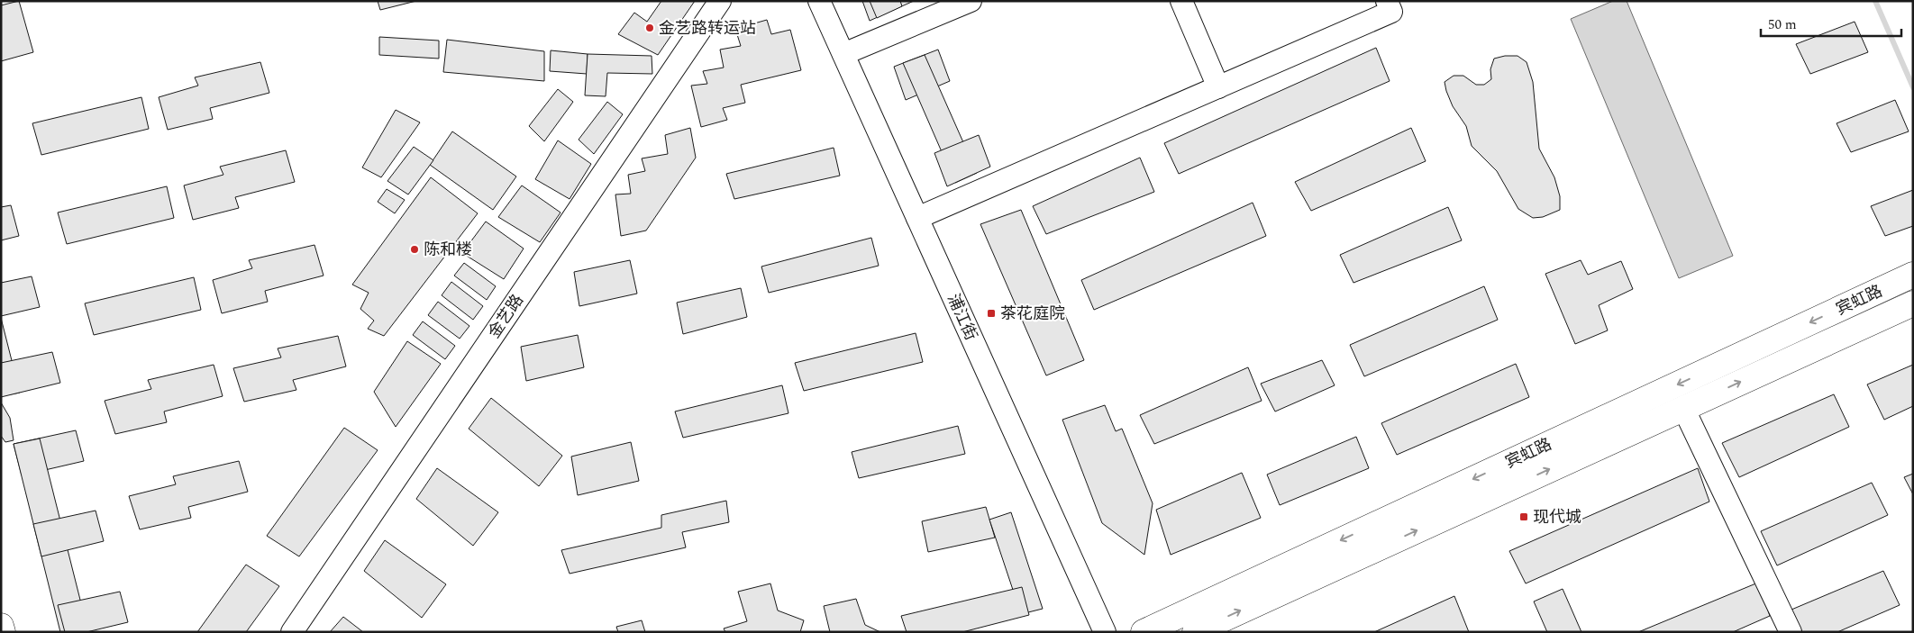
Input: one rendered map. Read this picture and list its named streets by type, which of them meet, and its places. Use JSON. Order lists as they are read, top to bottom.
{
  "streets": {
    "main road": ["宾虹路"],
    "street": ["金艺路", "浦江街"]
  },
  "places": {
    "other": ["金艺路转运站", "陈和楼"],
    "transit": ["茶花庭院", "现代城"]
  },
  "scale_bar": "50 m"
}
